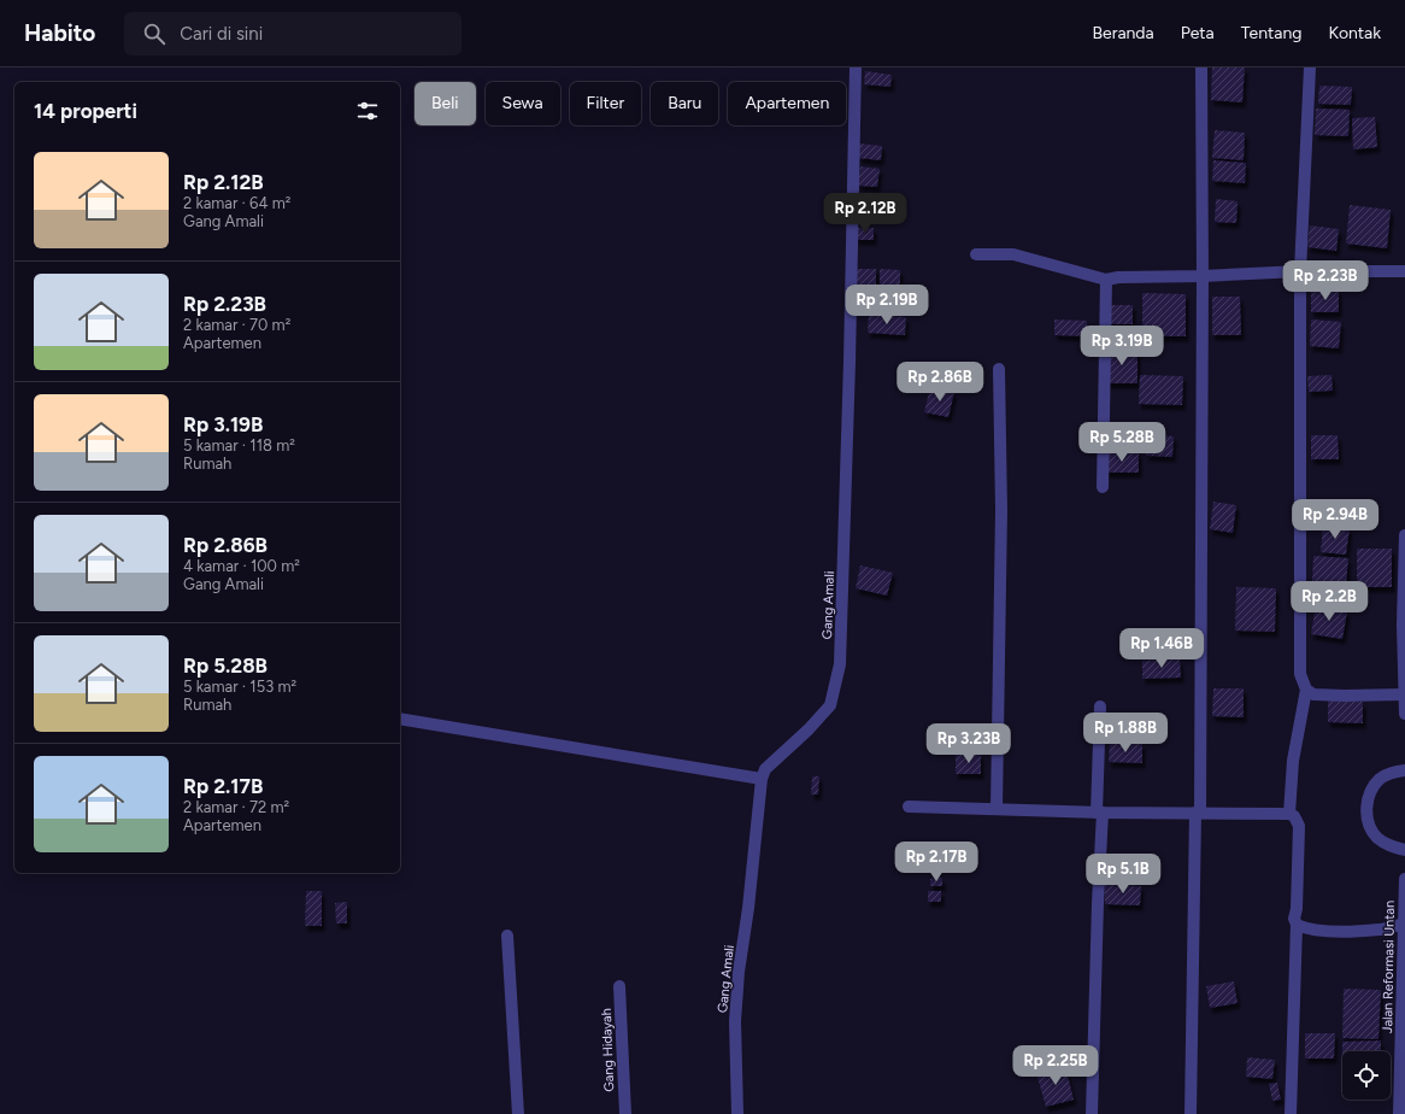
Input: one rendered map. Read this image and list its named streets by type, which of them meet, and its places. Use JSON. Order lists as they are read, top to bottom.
{
  "streets": {
    "street": ["Gang Amali", "Jalan Reformasi Untan", "Gang Hidayah"]
  },
  "page": {
    "header": "Habito",
    "search": "Cari di sini",
    "nav": [
      "Beranda",
      "Peta",
      "Tentang",
      "Kontak"
    ],
    "chip": [
      "Beli",
      "Sewa",
      "Filter",
      "Baru",
      "Apartemen"
    ],
    "heading": "14 properti",
    "list": [
      {
        "name": "Rp 2.12B",
        "note": "2 kamar · 64 m² · Gang Amali"
      },
      {
        "name": "Rp 2.23B",
        "note": "2 kamar · 70 m² · Apartemen"
      },
      {
        "name": "Rp 3.19B",
        "note": "5 kamar · 118 m² · Rumah"
      },
      {
        "name": "Rp 2.86B",
        "note": "4 kamar · 100 m² · Gang Amali"
      },
      {
        "name": "Rp 5.28B",
        "note": "5 kamar · 153 m² · Rumah"
      },
      {
        "name": "Rp 2.17B",
        "note": "2 kamar · 72 m² · Apartemen"
      }
    ],
    "price": [
      "Rp 2.12B",
      "Rp 2.23B",
      "Rp 2.19B",
      "Rp 3.19B",
      "Rp 2.86B",
      "Rp 5.28B",
      "Rp 2.94B",
      "Rp 2.2B",
      "Rp 1.46B",
      "Rp 1.88B",
      "Rp 3.23B",
      "Rp 2.17B",
      "Rp 5.1B",
      "Rp 2.25B"
    ]
  }
}
